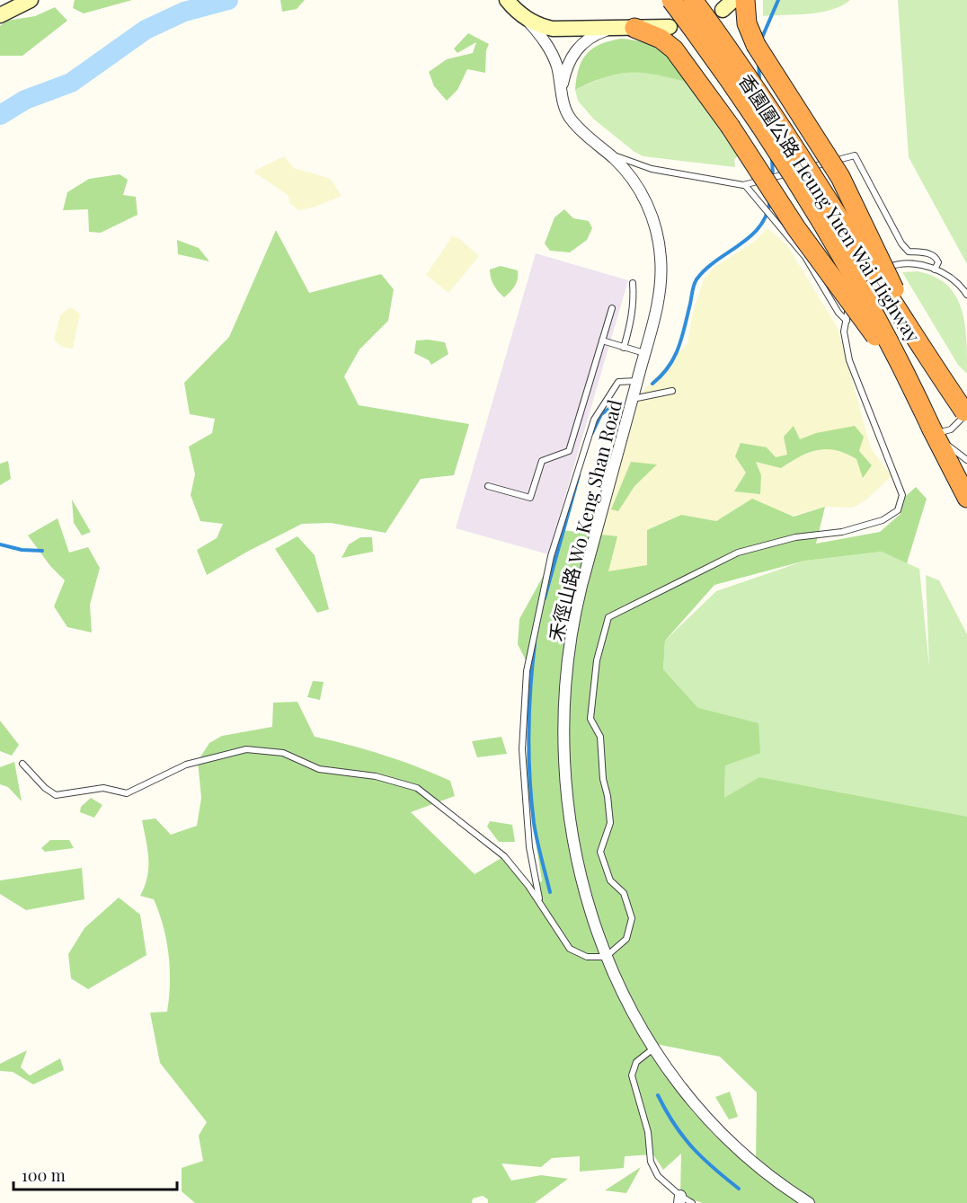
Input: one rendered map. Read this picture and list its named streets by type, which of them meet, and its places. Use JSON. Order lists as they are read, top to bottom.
{
  "streets": {
    "highway": ["香園圍公路 Heung Yuen Wai Highway"],
    "street": ["禾徑山路 Wo Keng Shan Road"]
  },
  "scale_bar": "100 m"
}
